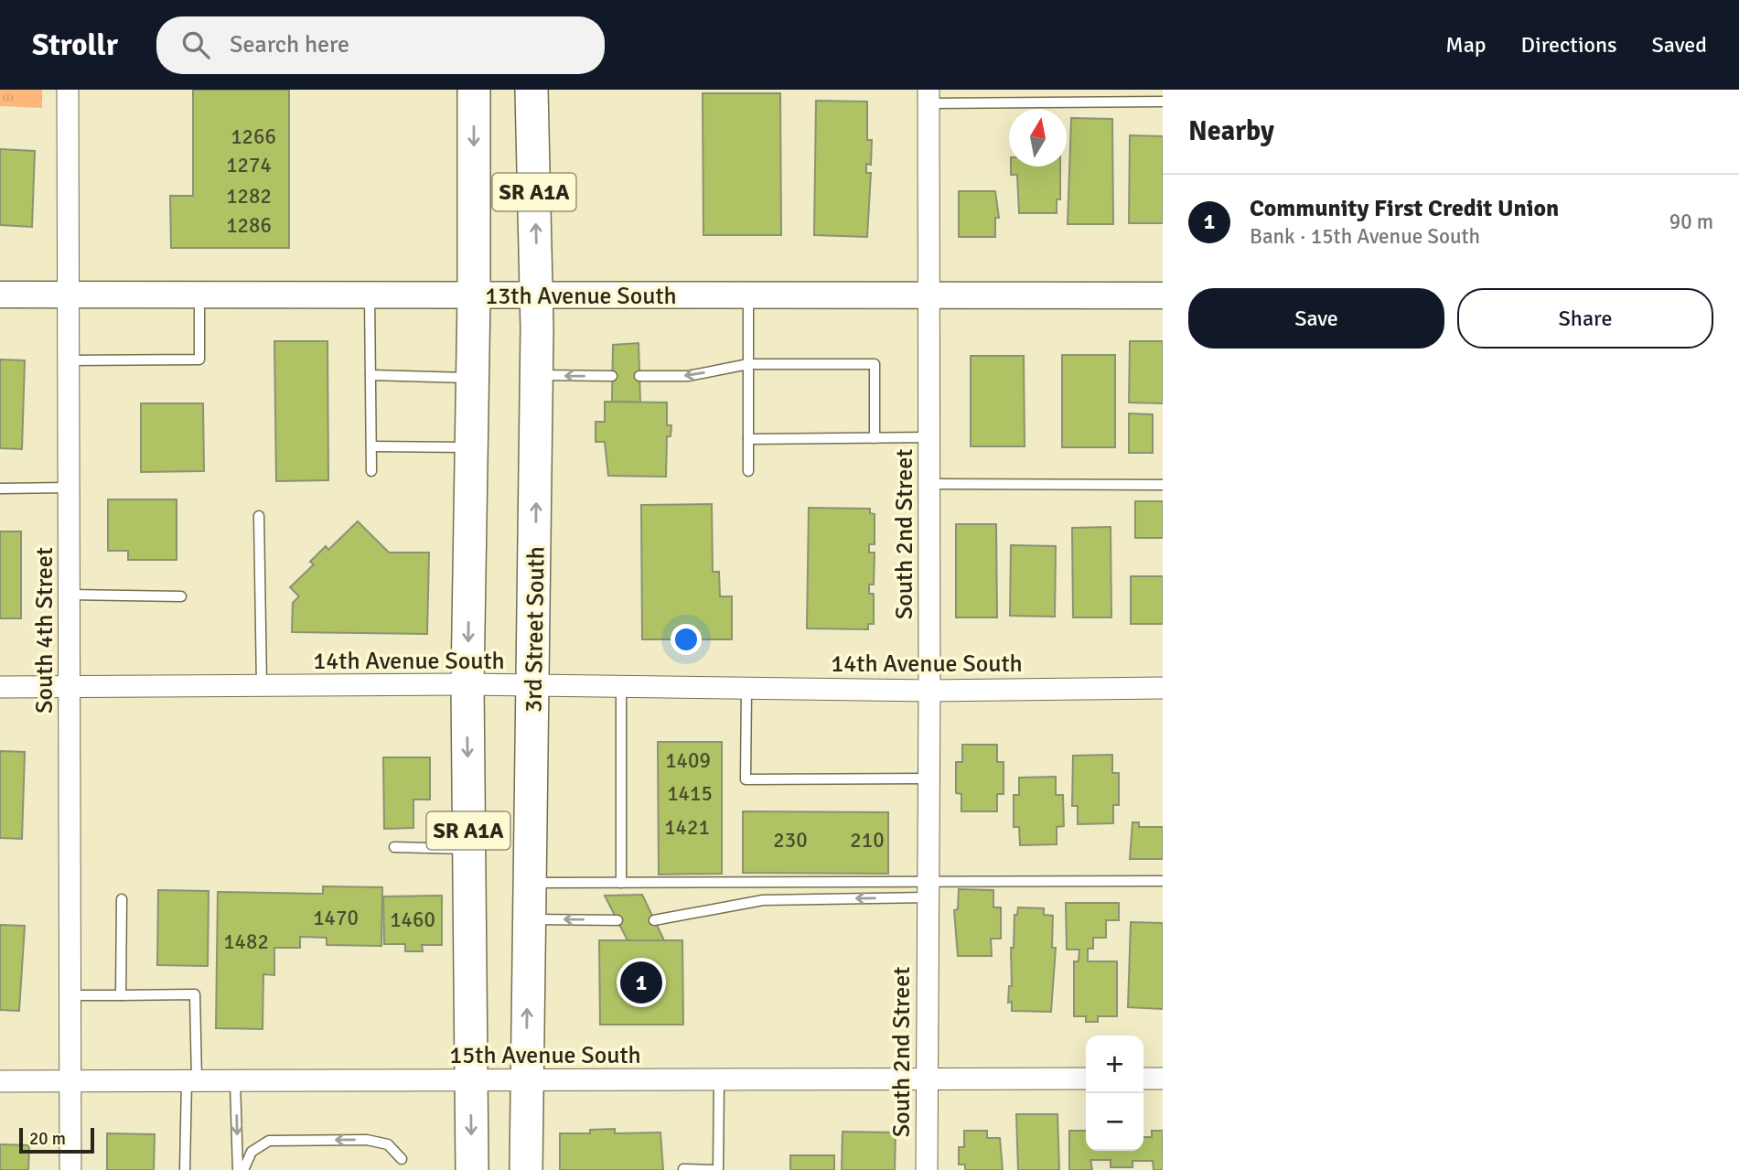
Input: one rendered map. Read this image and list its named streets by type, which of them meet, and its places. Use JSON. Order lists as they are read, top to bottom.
{
  "streets": {
    "main road": ["SR A1A", "3rd Street South"],
    "street": [
      "13th Avenue South",
      "South 2nd Street",
      "South 4th Street",
      "14th Avenue South",
      "15th Avenue South"
    ]
  },
  "crossings": [
    ["SR A1A", "13th Avenue South"],
    ["SR A1A", "14th Avenue South"],
    ["SR A1A", "15th Avenue South"],
    ["13th Avenue South", "South 2nd Street"],
    ["13th Avenue South", "3rd Street South"],
    ["13th Avenue South", "South 4th Street"],
    ["South 2nd Street", "14th Avenue South"],
    ["South 2nd Street", "15th Avenue South"],
    ["3rd Street South", "14th Avenue South"],
    ["3rd Street South", "15th Avenue South"],
    ["South 4th Street", "14th Avenue South"],
    ["South 4th Street", "15th Avenue South"]
  ],
  "house_numbers": [
    "1266",
    "1274",
    "1282",
    "1286",
    "1409",
    "1415",
    "1421",
    "230",
    "210",
    "1470",
    "1460",
    "1482"
  ],
  "scale_bar": "20 m",
  "north": "top",
  "page": {
    "header": "Strollr",
    "search": "Search here",
    "nav": ["Map", "Directions", "Saved"],
    "heading": "Nearby",
    "list": [
      {
        "mark": "1",
        "name": "Community First Credit Union",
        "note": "Bank · 15th Avenue South",
        "value": "90 m"
      }
    ],
    "buttons": ["Save", "Share"],
    "pins": "1",
    "map_buttons": ["+", "−"],
    "scale": "20 m"
  }
}
